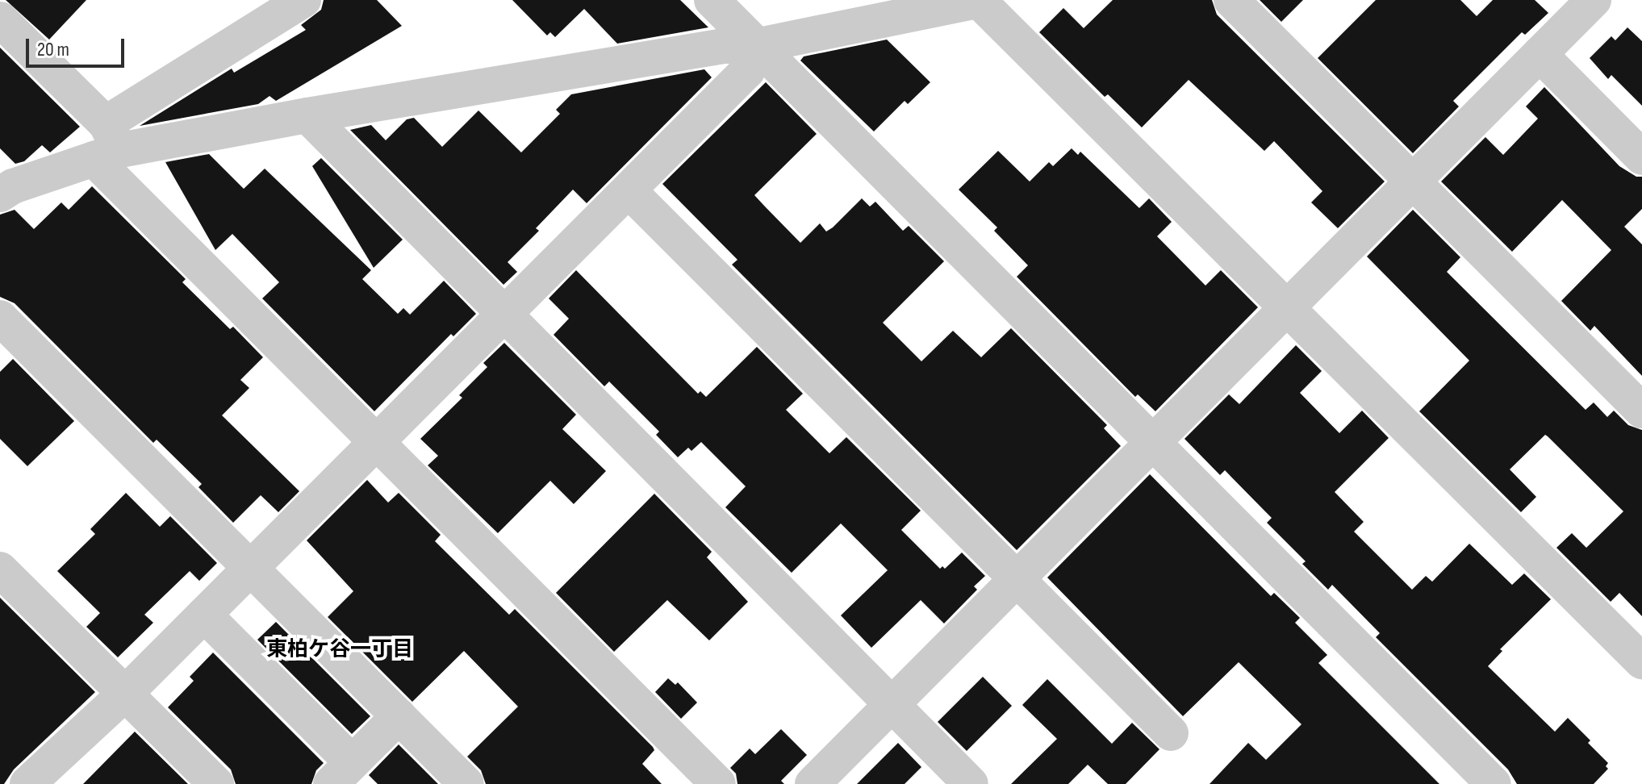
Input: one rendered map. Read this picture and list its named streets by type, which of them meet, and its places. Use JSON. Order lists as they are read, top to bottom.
{
  "districts": ["東柏ケ谷一丁目"],
  "scale_bar": "20 m"
}
